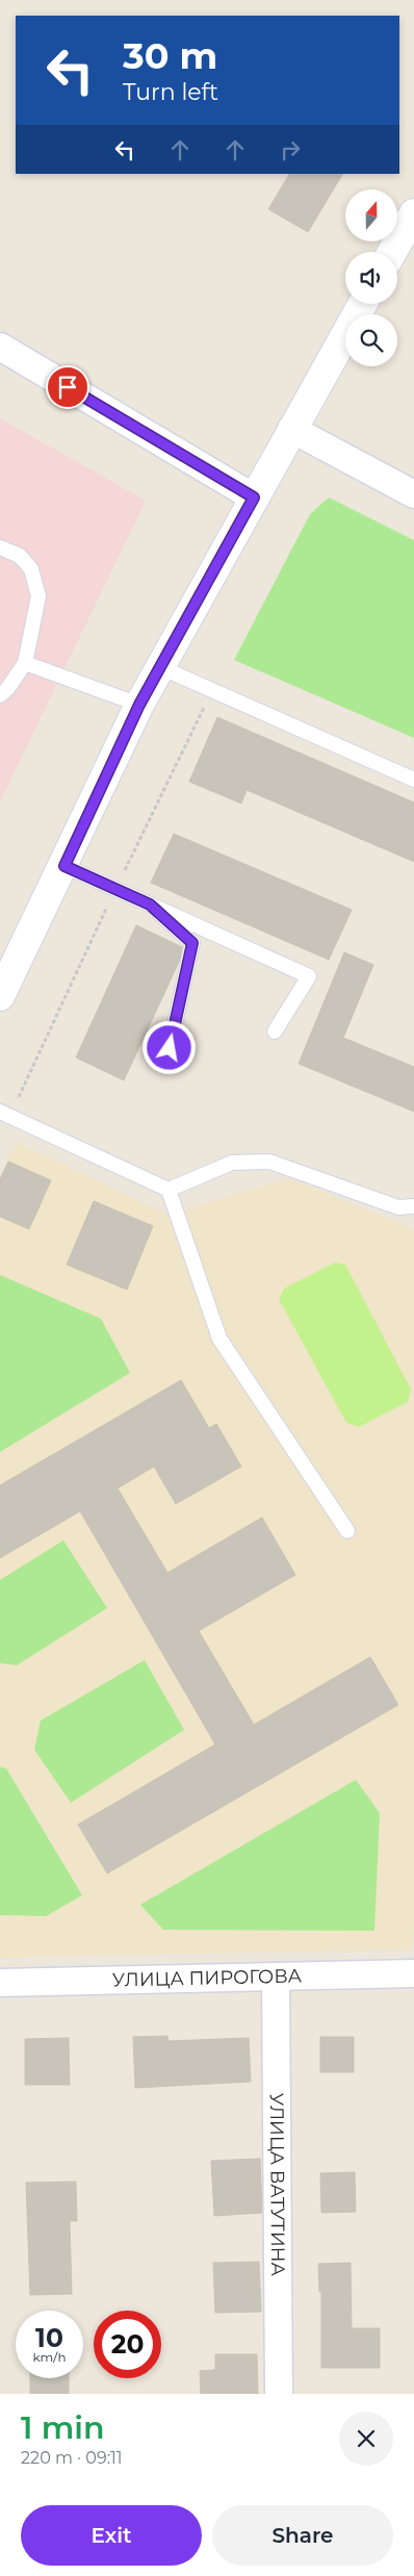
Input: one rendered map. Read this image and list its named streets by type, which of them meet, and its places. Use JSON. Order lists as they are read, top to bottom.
{
  "streets": {
    "street": ["УЛИЦА ПИРОГОВА", "УЛИЦА ВАТУТИНА"]
  },
  "crossings": [
    ["УЛИЦА ПИРОГОВА", "УЛИЦА ВАТУТИНА"]
  ],
  "north": "top",
  "page": {
    "turn": ["30 m", "Turn left"],
    "speed": "10 km/h",
    "limit": "20",
    "heading": ["1 min", "220 m · 09:11"],
    "buttons": ["Exit", "Share"]
  }
}
